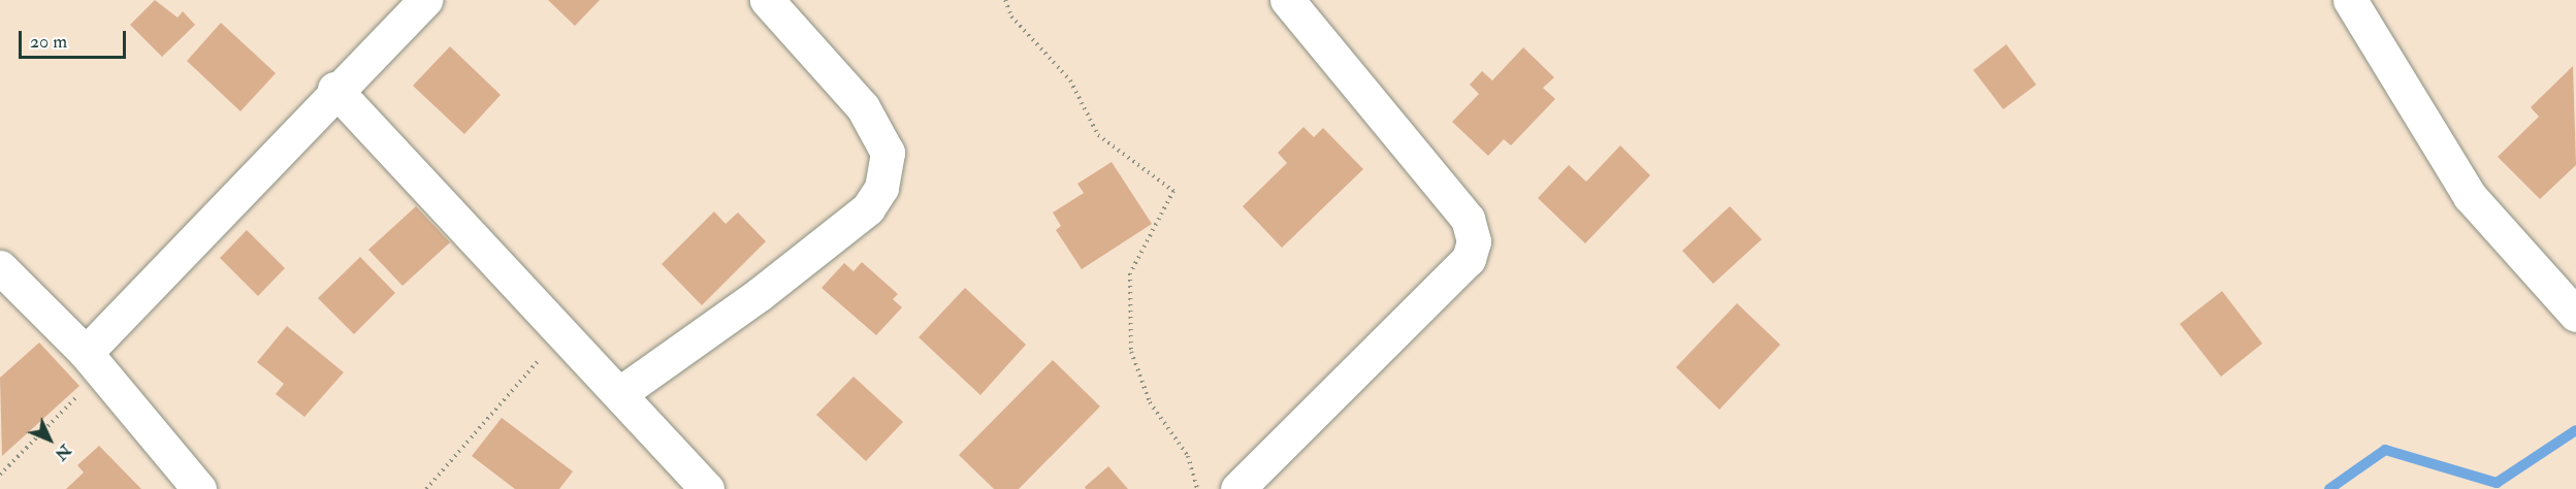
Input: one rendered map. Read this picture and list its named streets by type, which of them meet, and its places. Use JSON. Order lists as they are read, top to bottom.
{
  "scale_bar": "20 m",
  "north": "bottom right"
}
